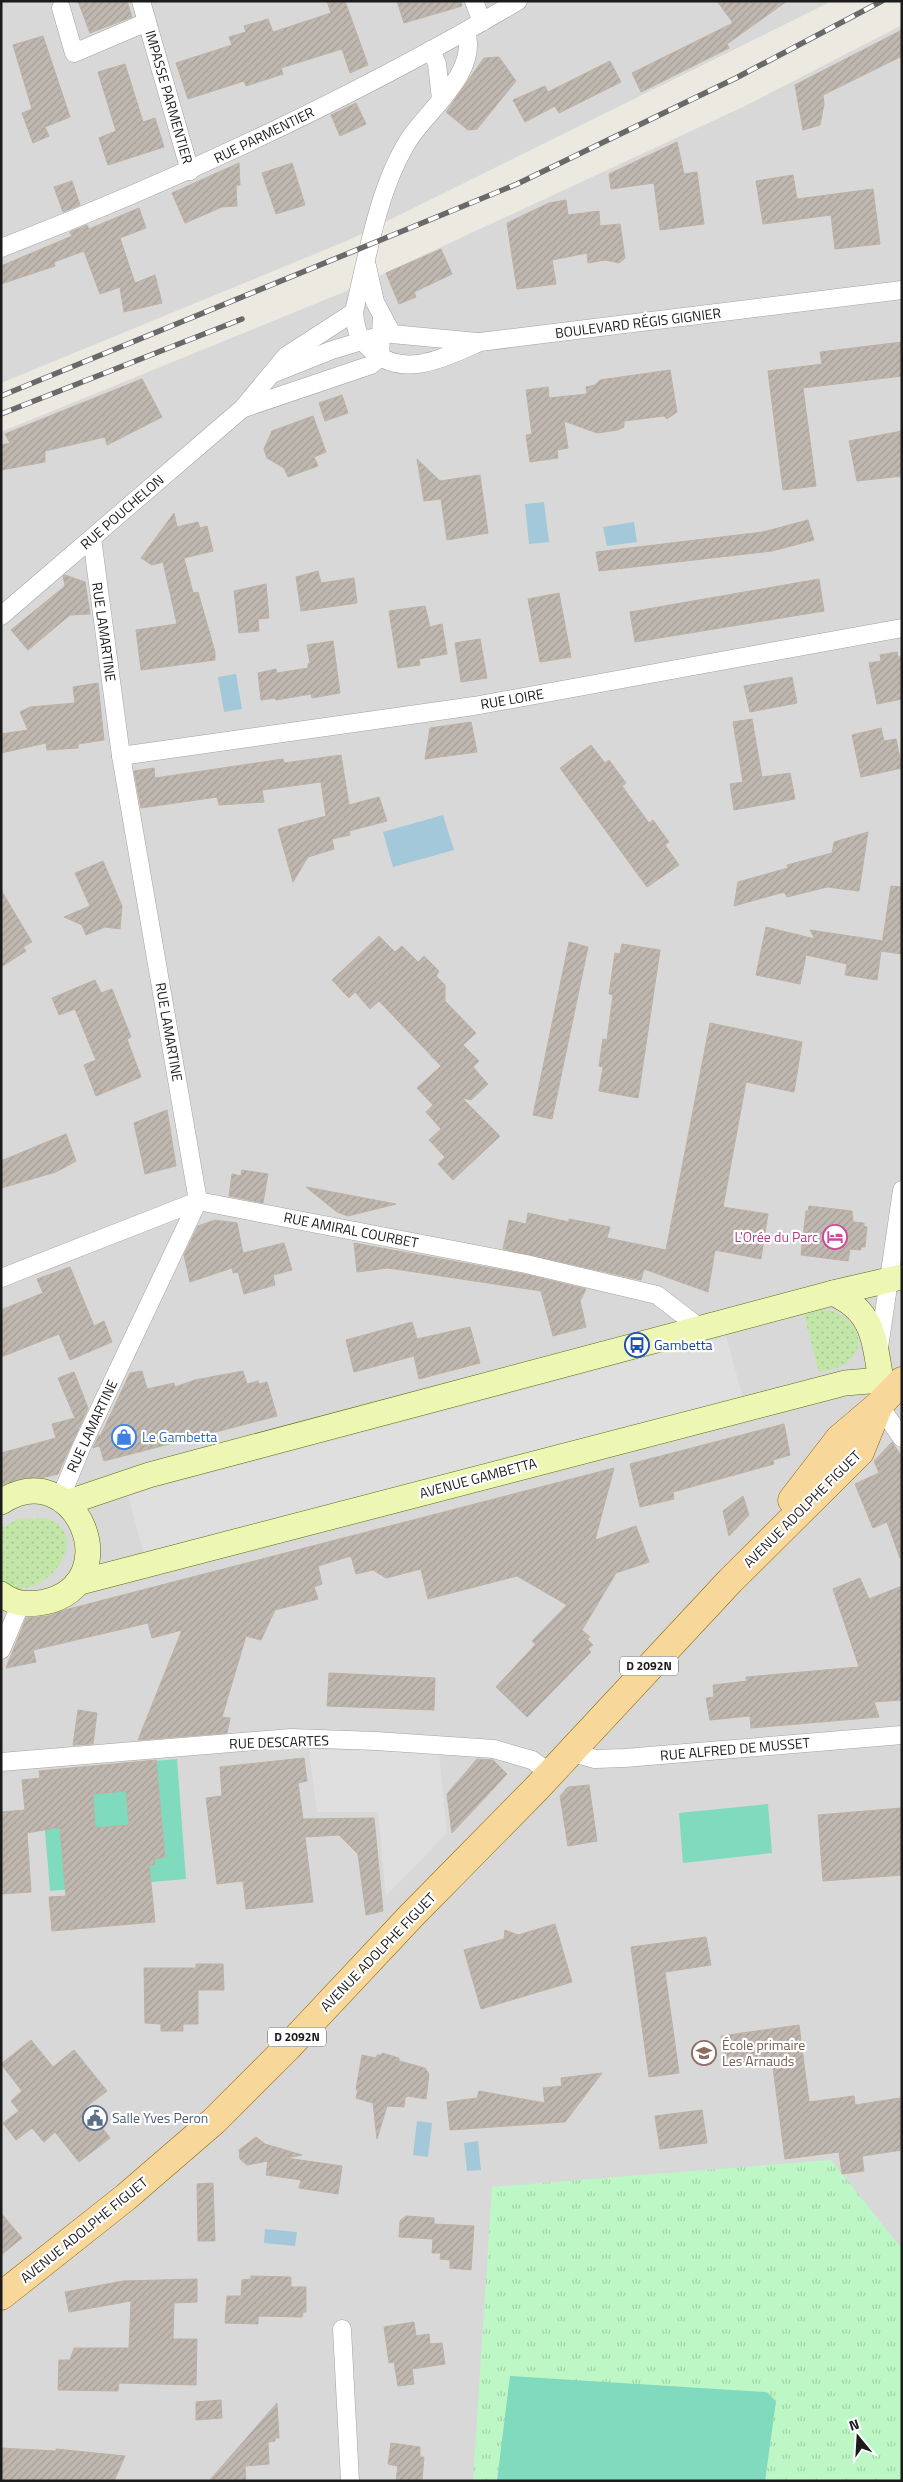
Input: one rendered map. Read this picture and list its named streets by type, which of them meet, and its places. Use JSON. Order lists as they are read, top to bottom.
{
  "streets": {
    "main road": ["AVENUE GAMBETTA", "AVENUE ADOLPHE FIGUET", "D 2092N"],
    "street": [
      "IMPASSE PARMENTIER",
      "RUE PARMENTIER",
      "BOULEVARD RÉGIS GIGNIER",
      "RUE POUCHELON",
      "RUE LAMARTINE",
      "RUE LOIRE",
      "RUE AMIRAL COURBET",
      "RUE DESCARTES",
      "RUE ALFRED DE MUSSET"
    ]
  },
  "crossings": [
    ["IMPASSE PARMENTIER", "RUE PARMENTIER"],
    ["RUE POUCHELON", "RUE LAMARTINE"],
    ["RUE LAMARTINE", "RUE LOIRE"],
    ["RUE LAMARTINE", "RUE AMIRAL COURBET"],
    ["AVENUE GAMBETTA", "AVENUE ADOLPHE FIGUET"],
    ["AVENUE ADOLPHE FIGUET", "RUE DESCARTES"],
    ["AVENUE ADOLPHE FIGUET", "RUE ALFRED DE MUSSET"]
  ],
  "places": {
    "hotel": ["L'Orée du Parc"],
    "bus stop": ["Gambetta"],
    "shop": ["Le Gambetta"],
    "school or university": ["École primaire Les Arnauds"],
    "public building": ["Salle Yves Peron"]
  },
  "north": "top"
}
